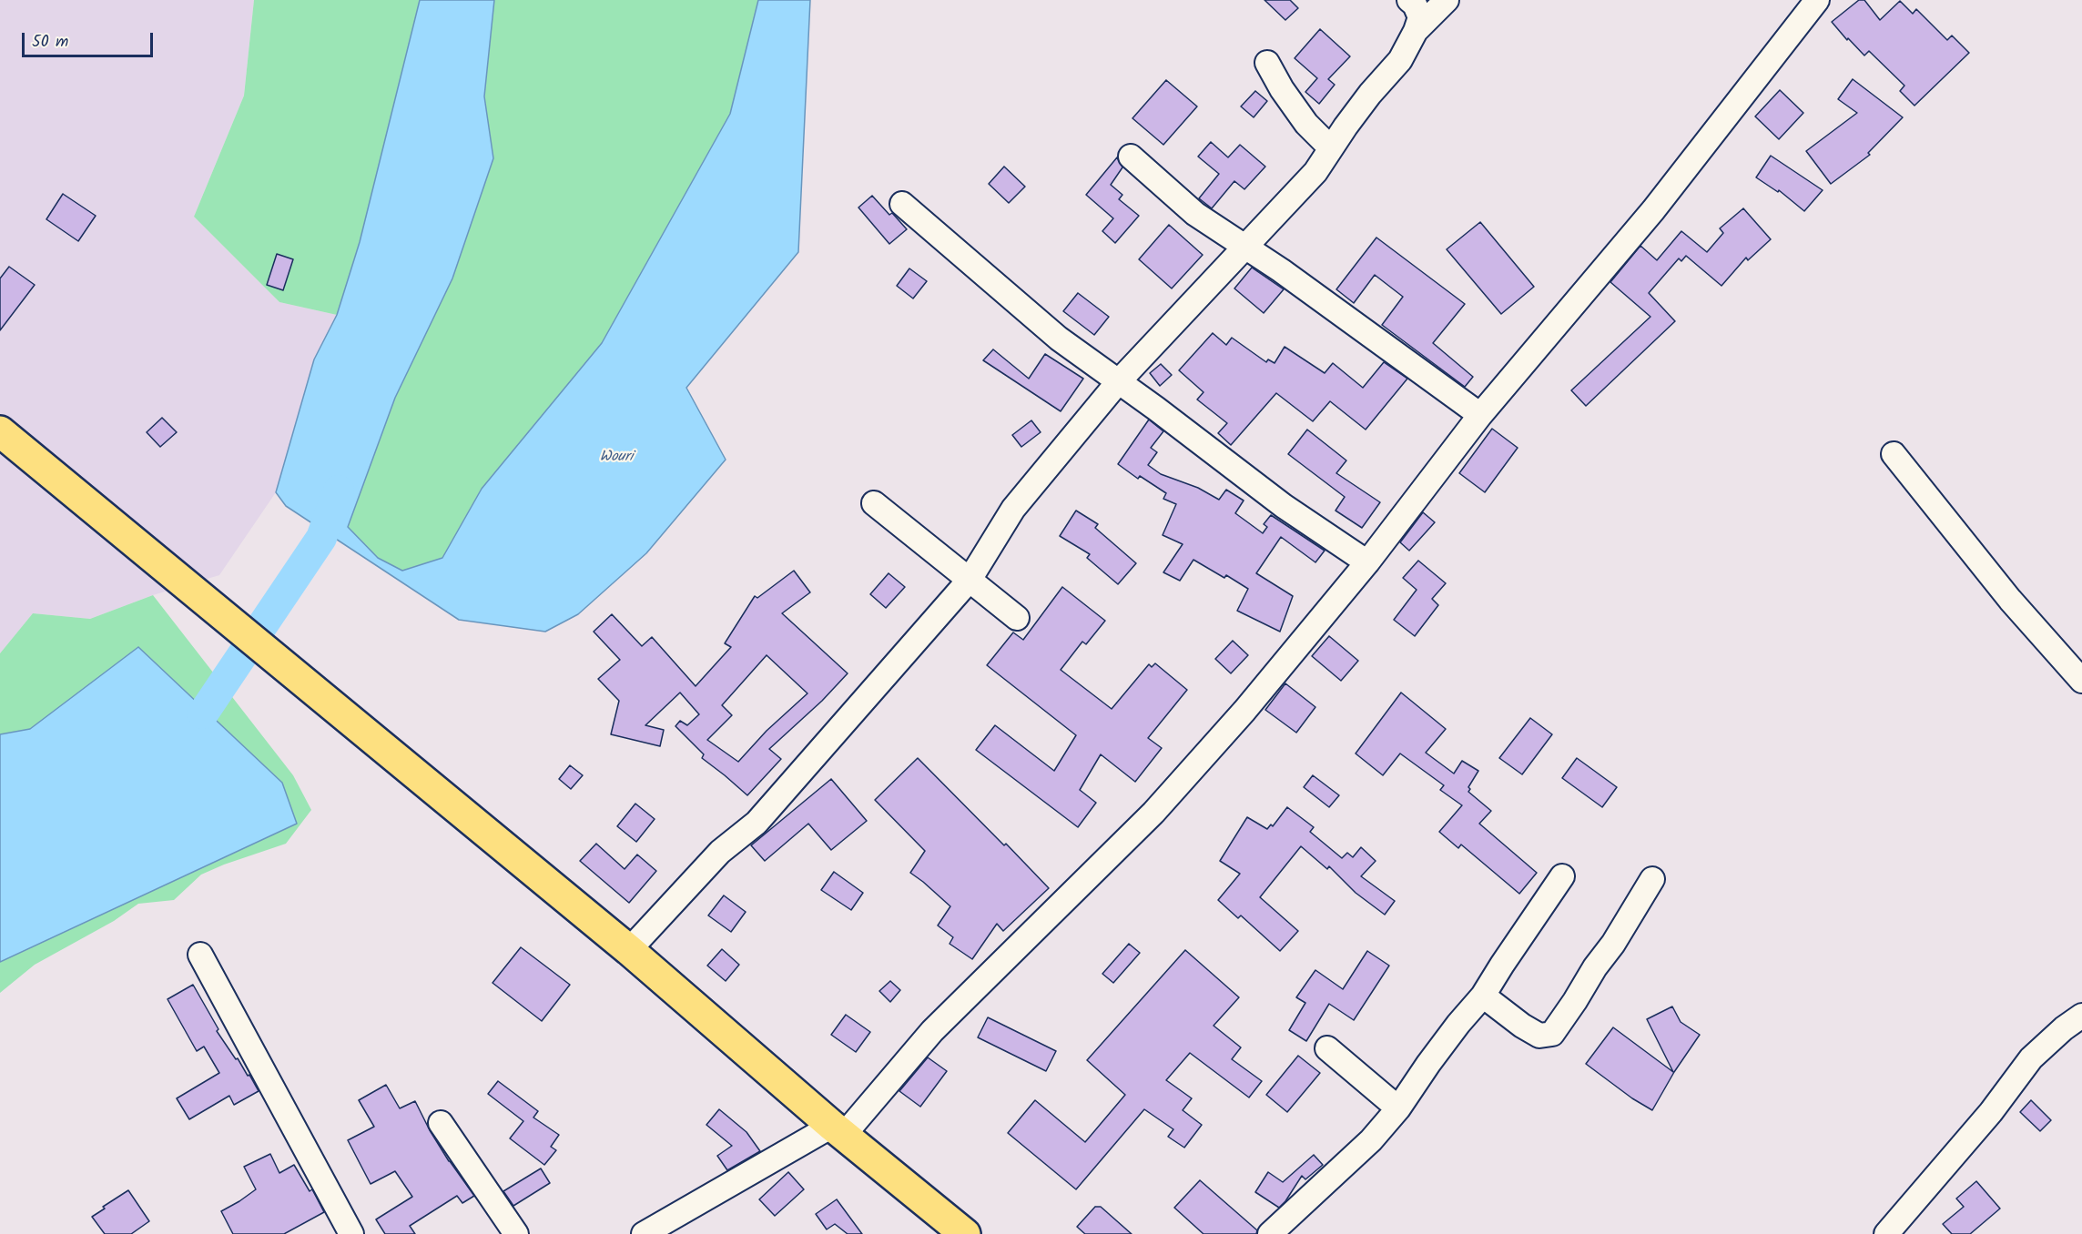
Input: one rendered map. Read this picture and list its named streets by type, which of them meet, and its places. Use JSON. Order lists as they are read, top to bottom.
{
  "water": ["Wouri"],
  "scale_bar": "50 m"
}
